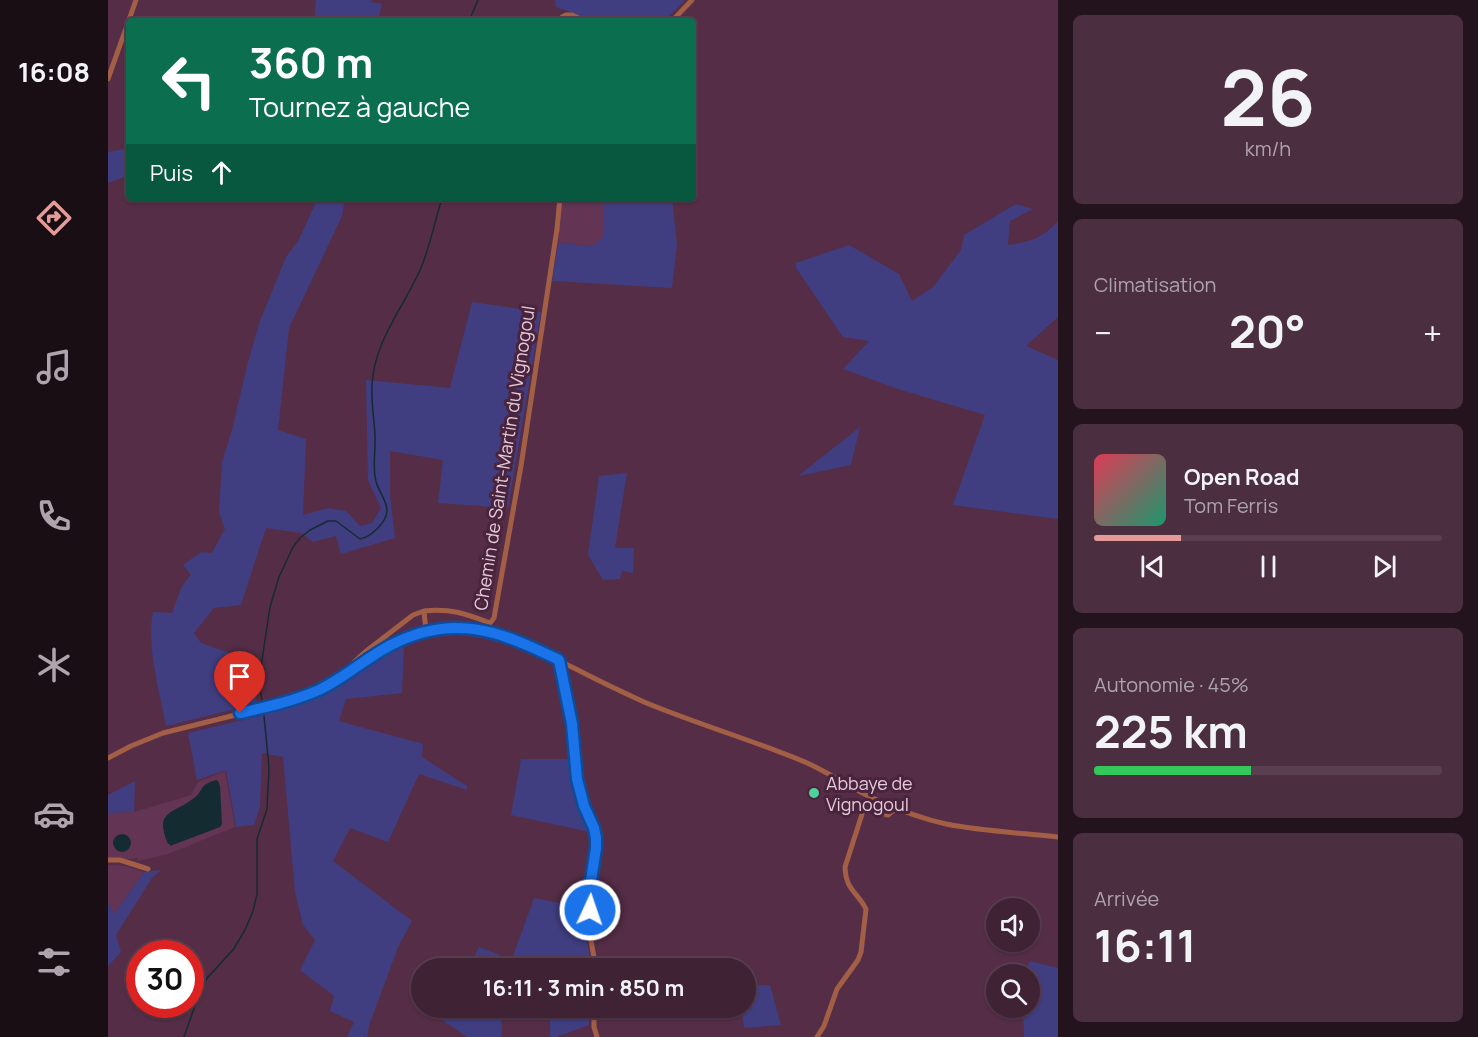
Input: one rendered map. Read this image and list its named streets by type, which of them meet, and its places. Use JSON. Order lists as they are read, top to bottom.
{
  "streets": {
    "street": ["Chemin de Saint-Martin du Vignogoul"]
  },
  "places": ["Abbaye de Vignogoul"],
  "page": {
    "tabs": "16:08",
    "tile": [
      ["26", "km/h"],
      "Climatisation",
      ["Autonomie · 45%", "225 km"],
      ["Arrivée", "16:11"]
    ],
    "turn": ["360 m", "Tournez à gauche"],
    "then": "Puis",
    "heat": ["−", "20°", "+"],
    "song": ["Open Road", "Tom Ferris"],
    "limit": "30",
    "trip": "16:11 · 3 min · 850 m"
  }
}
